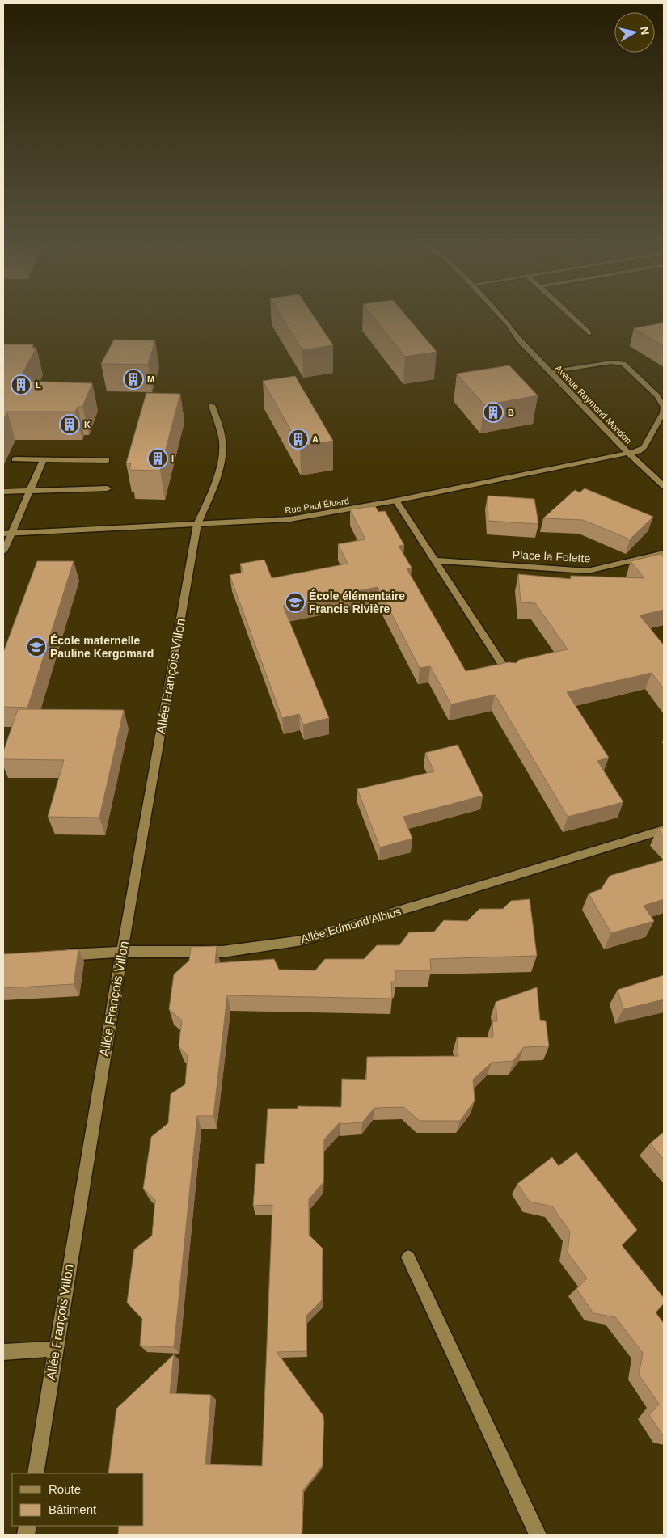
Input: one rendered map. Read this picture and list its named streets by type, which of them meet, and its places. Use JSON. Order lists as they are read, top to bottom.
{
  "streets": {
    "street": [
      "Avenue Raymond Mondon",
      "Rue Paul Éluard",
      "Place la Folette",
      "Allée François Villon",
      "Allée Edmond Albius"
    ]
  },
  "crossings": [
    ["Avenue Raymond Mondon", "Rue Paul Éluard"],
    ["Rue Paul Éluard", "Allée François Villon"],
    ["Allée François Villon", "Allée Edmond Albius"]
  ],
  "places": {
    "building": [
      "M",
      "L",
      "B",
      "K",
      "A",
      "I"
    ],
    "school or university": ["École élémentaire Francis Rivière", "École maternelle Pauline Kergomard"]
  },
  "legend": ["Route", "Bâtiment"],
  "north": "right"
}
